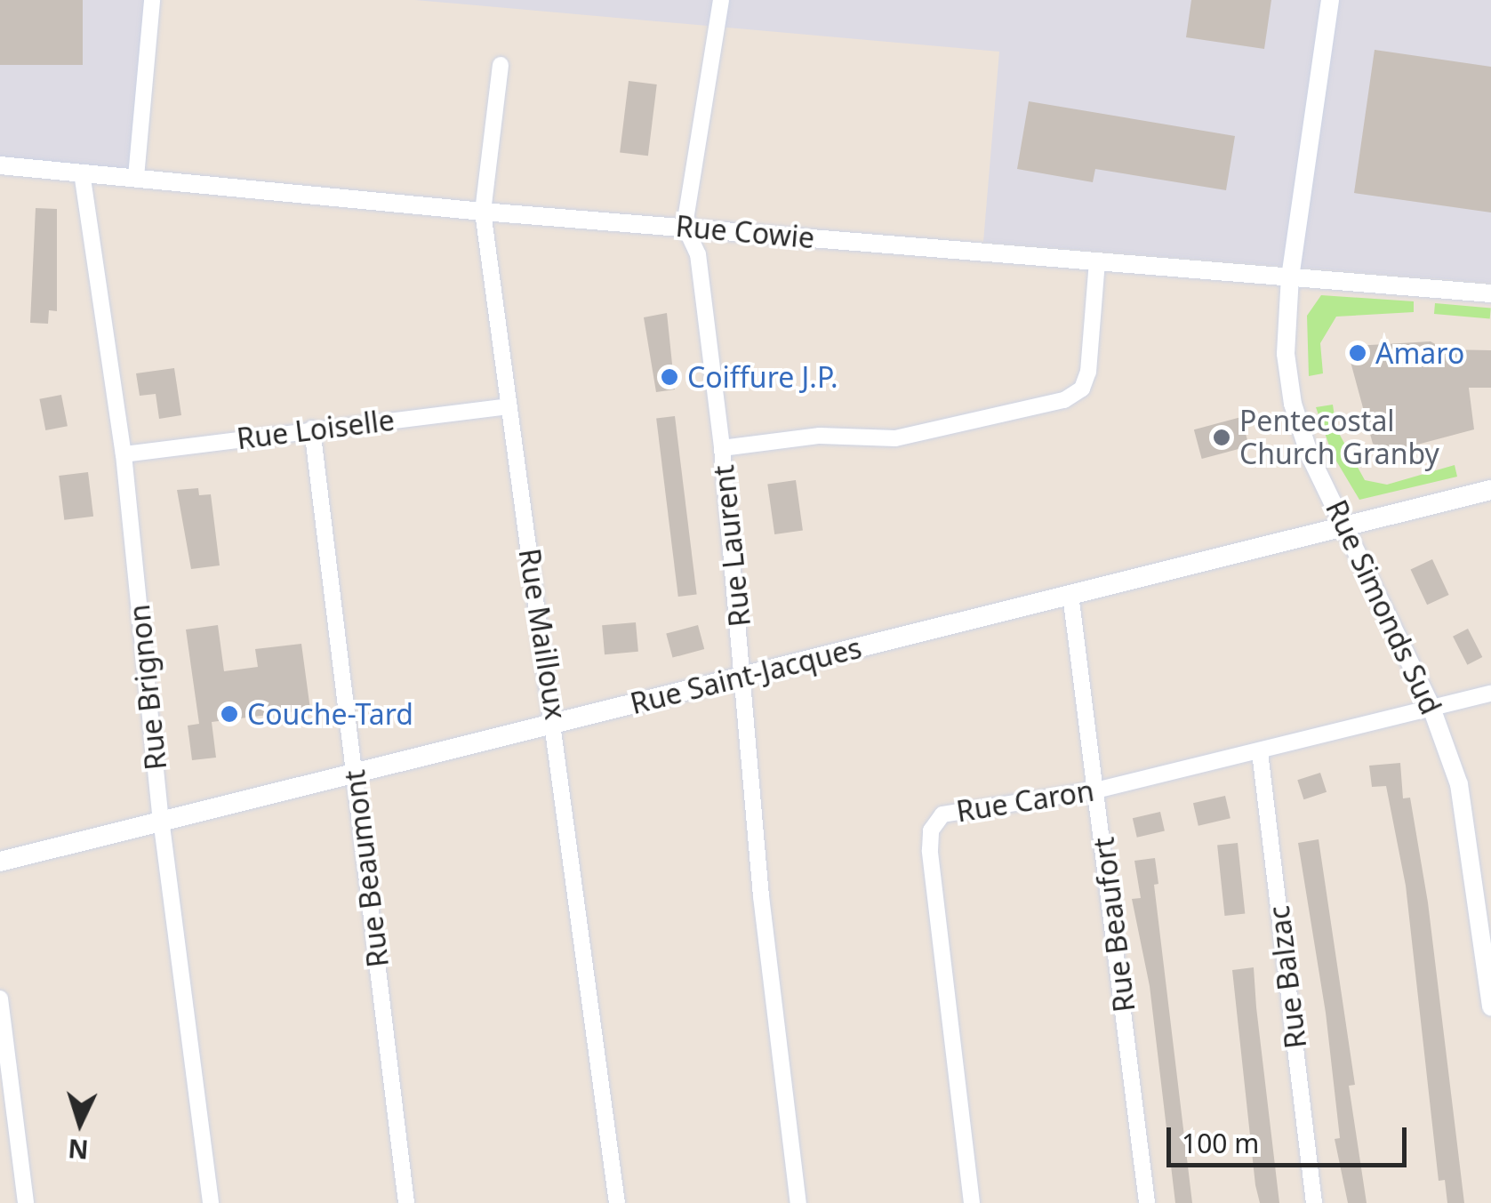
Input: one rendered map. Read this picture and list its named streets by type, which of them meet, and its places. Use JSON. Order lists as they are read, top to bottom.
{
  "streets": {
    "main road": ["Rue Saint-Jacques"],
    "street": [
      "Rue Cowie",
      "Rue Loiselle",
      "Rue Laurent",
      "Rue Simonds Sud",
      "Rue Mailloux",
      "Rue Brignon",
      "Rue Caron",
      "Rue Beaumont",
      "Rue Beaufort",
      "Rue Balzac"
    ]
  },
  "crossings": [
    ["Rue Cowie", "Rue Laurent"],
    ["Rue Cowie", "Rue Simonds Sud"],
    ["Rue Cowie", "Rue Mailloux"],
    ["Rue Cowie", "Rue Brignon"],
    ["Rue Loiselle", "Rue Mailloux"],
    ["Rue Loiselle", "Rue Brignon"],
    ["Rue Loiselle", "Rue Beaumont"],
    ["Rue Laurent", "Rue Saint-Jacques"],
    ["Rue Simonds Sud", "Rue Saint-Jacques"],
    ["Rue Simonds Sud", "Rue Caron"],
    ["Rue Mailloux", "Rue Saint-Jacques"],
    ["Rue Saint-Jacques", "Rue Brignon"],
    ["Rue Saint-Jacques", "Rue Beaumont"],
    ["Rue Saint-Jacques", "Rue Beaufort"],
    ["Rue Caron", "Rue Beaufort"],
    ["Rue Caron", "Rue Balzac"]
  ],
  "places": [
    "Amaro",
    "Coiffure J.P.",
    "Pentecostal Church Granby",
    "Couche-Tard"
  ],
  "scale_bar": "100 m",
  "north": "bottom"
}
